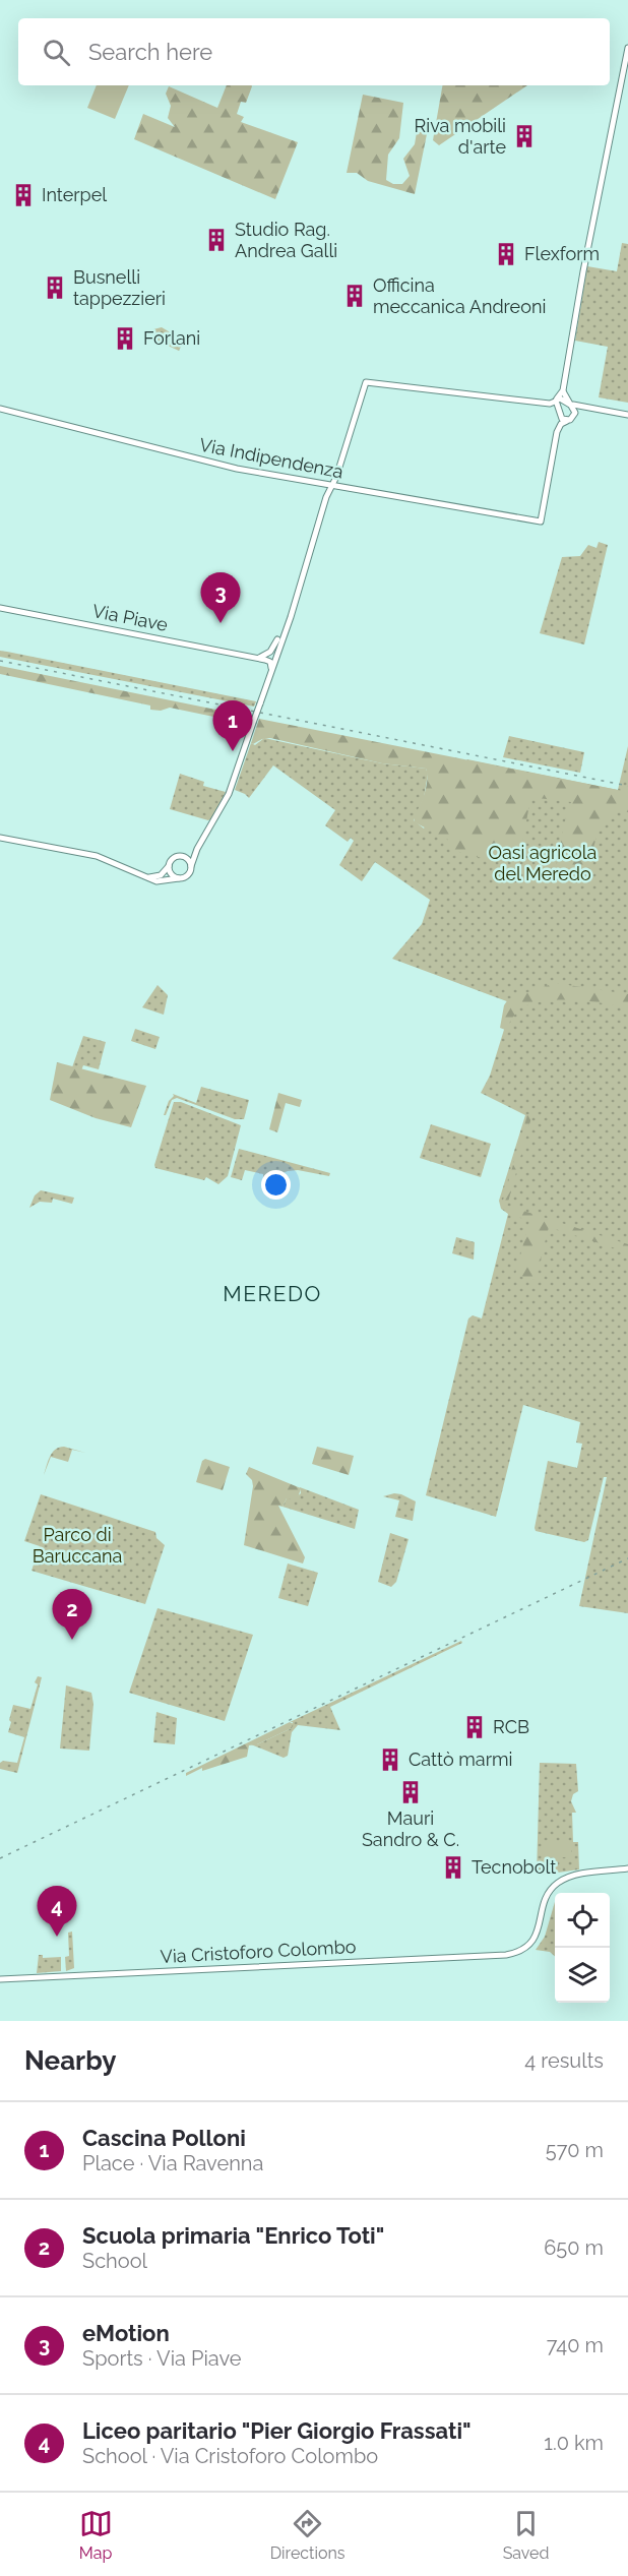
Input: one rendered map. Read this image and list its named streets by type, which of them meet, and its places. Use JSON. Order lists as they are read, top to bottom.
{
  "streets": {
    "street": ["Via Indipendenza", "Via Piave", "Via Cristoforo Colombo"]
  },
  "districts": ["MEREDO"],
  "parks": ["Oasi agricola del Meredo", "Parco di Baruccana"],
  "places": {
    "building": [
      "Riva mobili d'arte",
      "Interpel",
      "Studio Rag. Andrea Galli",
      "Flexform",
      "Busnelli tappezzieri",
      "Officina meccanica Andreoni",
      "Forlani",
      "RCB",
      "Cattò marmi",
      "Mauri Sandro & C.",
      "Tecnobolt"
    ]
  },
  "page": {
    "search": "Search here",
    "pins": [
      "3",
      "1",
      "2",
      "4"
    ],
    "heading": ["Nearby", "4 results"],
    "list": [
      {
        "mark": "1",
        "name": "Cascina Polloni",
        "note": "Place · Via Ravenna",
        "value": "570 m"
      },
      {
        "mark": "2",
        "name": "Scuola primaria \"Enrico Toti\"",
        "note": "School",
        "value": "650 m"
      },
      {
        "mark": "3",
        "name": "eMotion",
        "note": "Sports · Via Piave",
        "value": "740 m"
      },
      {
        "mark": "4",
        "name": "Liceo paritario \"Pier Giorgio Frassati\"",
        "note": "School · Via Cristoforo Colombo",
        "value": "1.0 km"
      }
    ],
    "nav": ["Map", "Directions", "Saved"]
  }
}
